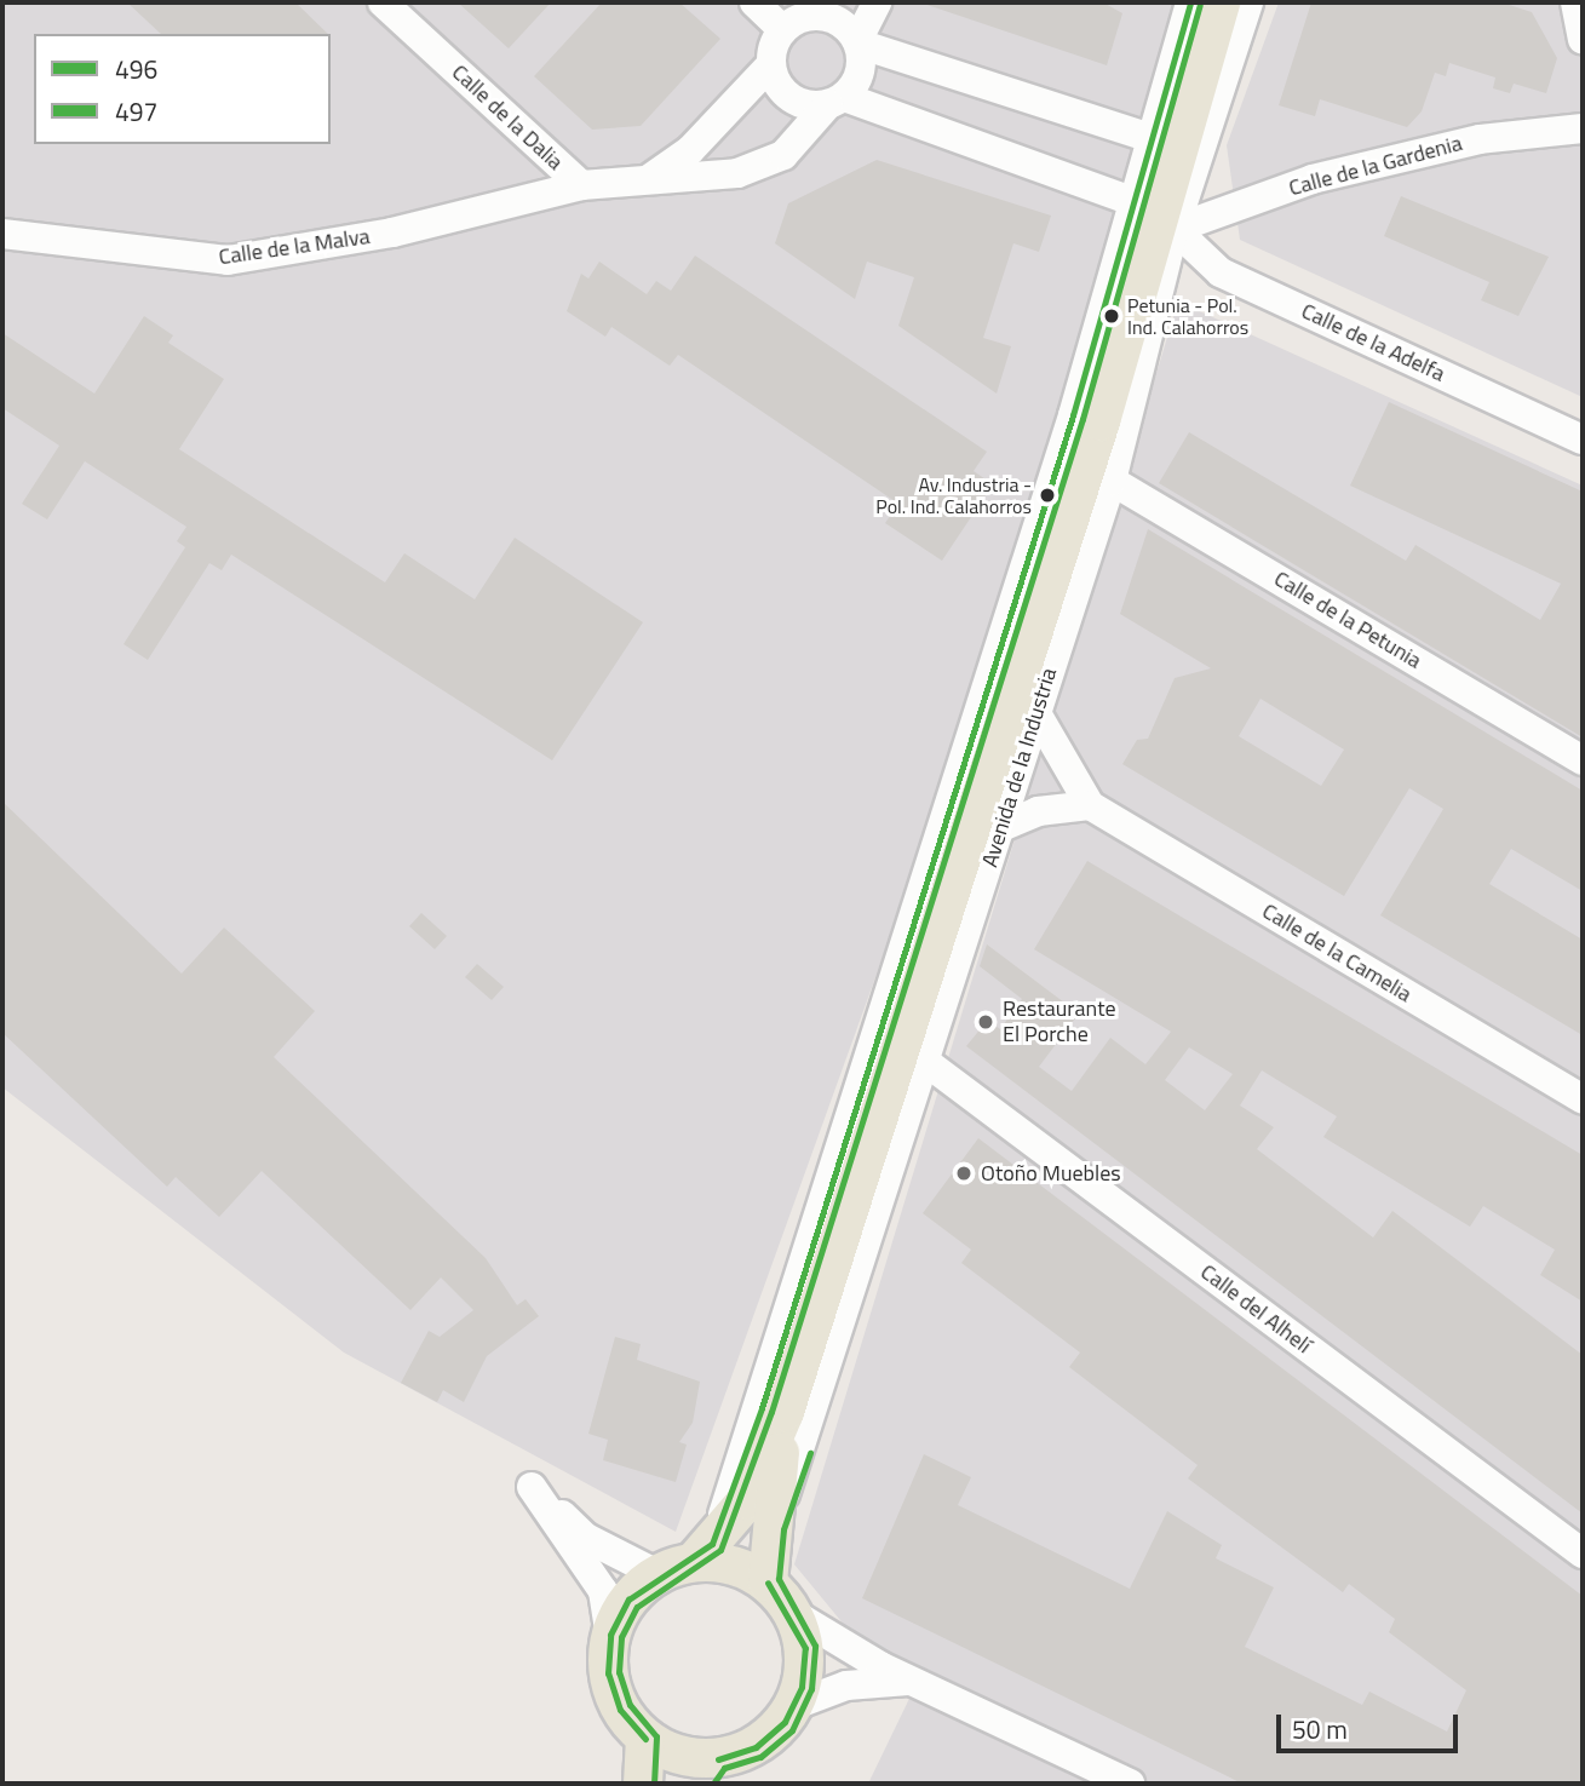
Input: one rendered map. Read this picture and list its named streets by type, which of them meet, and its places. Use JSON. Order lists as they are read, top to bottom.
{
  "streets": {
    "main road": ["Avenida de la Industria"],
    "street": [
      "Calle de la Dalia",
      "Calle de la Gardenia",
      "Calle de la Malva",
      "Calle de la Adelfa",
      "Calle de la Petunia",
      "Calle de la Camelia",
      "Calle del Alhelí"
    ]
  },
  "crossings": [
    ["Calle de la Dalia", "Calle de la Malva"],
    ["Calle de la Gardenia", "Calle de la Adelfa"],
    ["Calle de la Gardenia", "Avenida de la Industria"],
    ["Calle de la Adelfa", "Avenida de la Industria"],
    ["Calle de la Petunia", "Avenida de la Industria"],
    ["Avenida de la Industria", "Calle de la Camelia"],
    ["Avenida de la Industria", "Calle del Alhelí"]
  ],
  "places": [
    "Petunia - Pol. Ind. Calahorros",
    "Av. Industria - Pol. Ind. Calahorros",
    "Restaurante El Porche",
    "Otoño Muebles"
  ],
  "lines": ["transit line 496", "transit line 497"],
  "legend": ["496", "497"],
  "scale_bar": "50 m"
}
